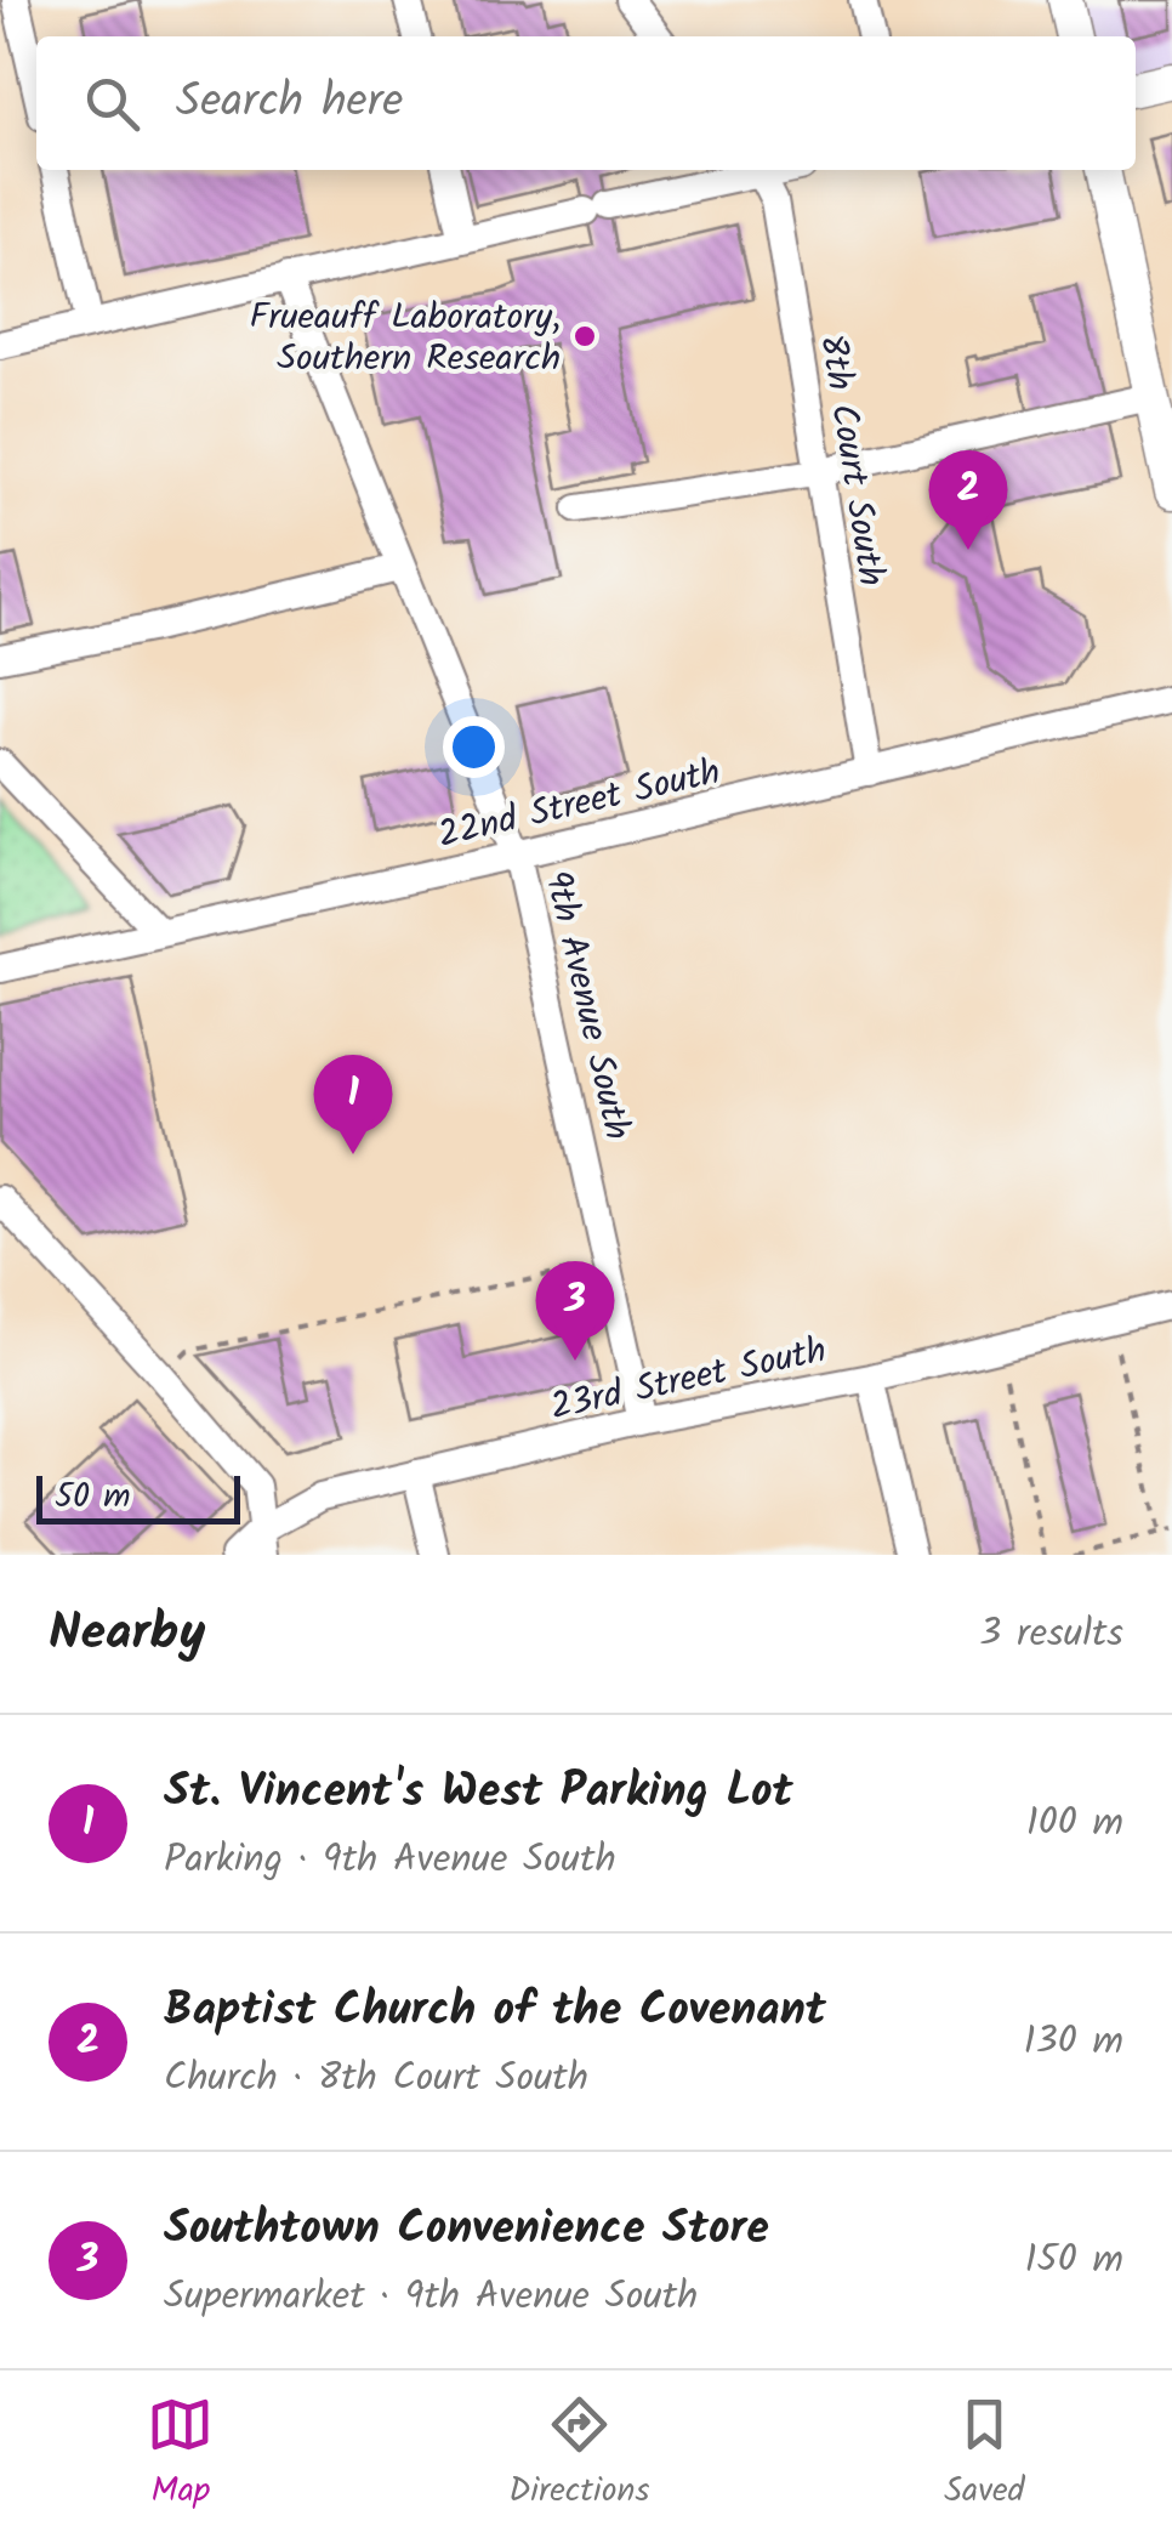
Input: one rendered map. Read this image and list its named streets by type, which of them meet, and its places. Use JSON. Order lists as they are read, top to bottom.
{
  "streets": {
    "street": [
      "8th Court South",
      "22nd Street South",
      "9th Avenue South",
      "23rd Street South"
    ]
  },
  "crossings": [
    ["8th Court South", "22nd Street South"],
    ["22nd Street South", "9th Avenue South"],
    ["9th Avenue South", "23rd Street South"]
  ],
  "places": ["Frueauff Laboratory, Southern Research"],
  "scale_bar": "50 m",
  "page": {
    "search": "Search here",
    "pins": ["2", "1", "3"],
    "scale": "50 m",
    "heading": ["Nearby", "3 results"],
    "list": [
      {
        "mark": "1",
        "name": "St. Vincent's West Parking Lot",
        "note": "Parking · 9th Avenue South",
        "value": "100 m"
      },
      {
        "mark": "2",
        "name": "Baptist Church of the Covenant",
        "note": "Church · 8th Court South",
        "value": "130 m"
      },
      {
        "mark": "3",
        "name": "Southtown Convenience Store",
        "note": "Supermarket · 9th Avenue South",
        "value": "150 m"
      }
    ],
    "nav": ["Map", "Directions", "Saved"]
  }
}
